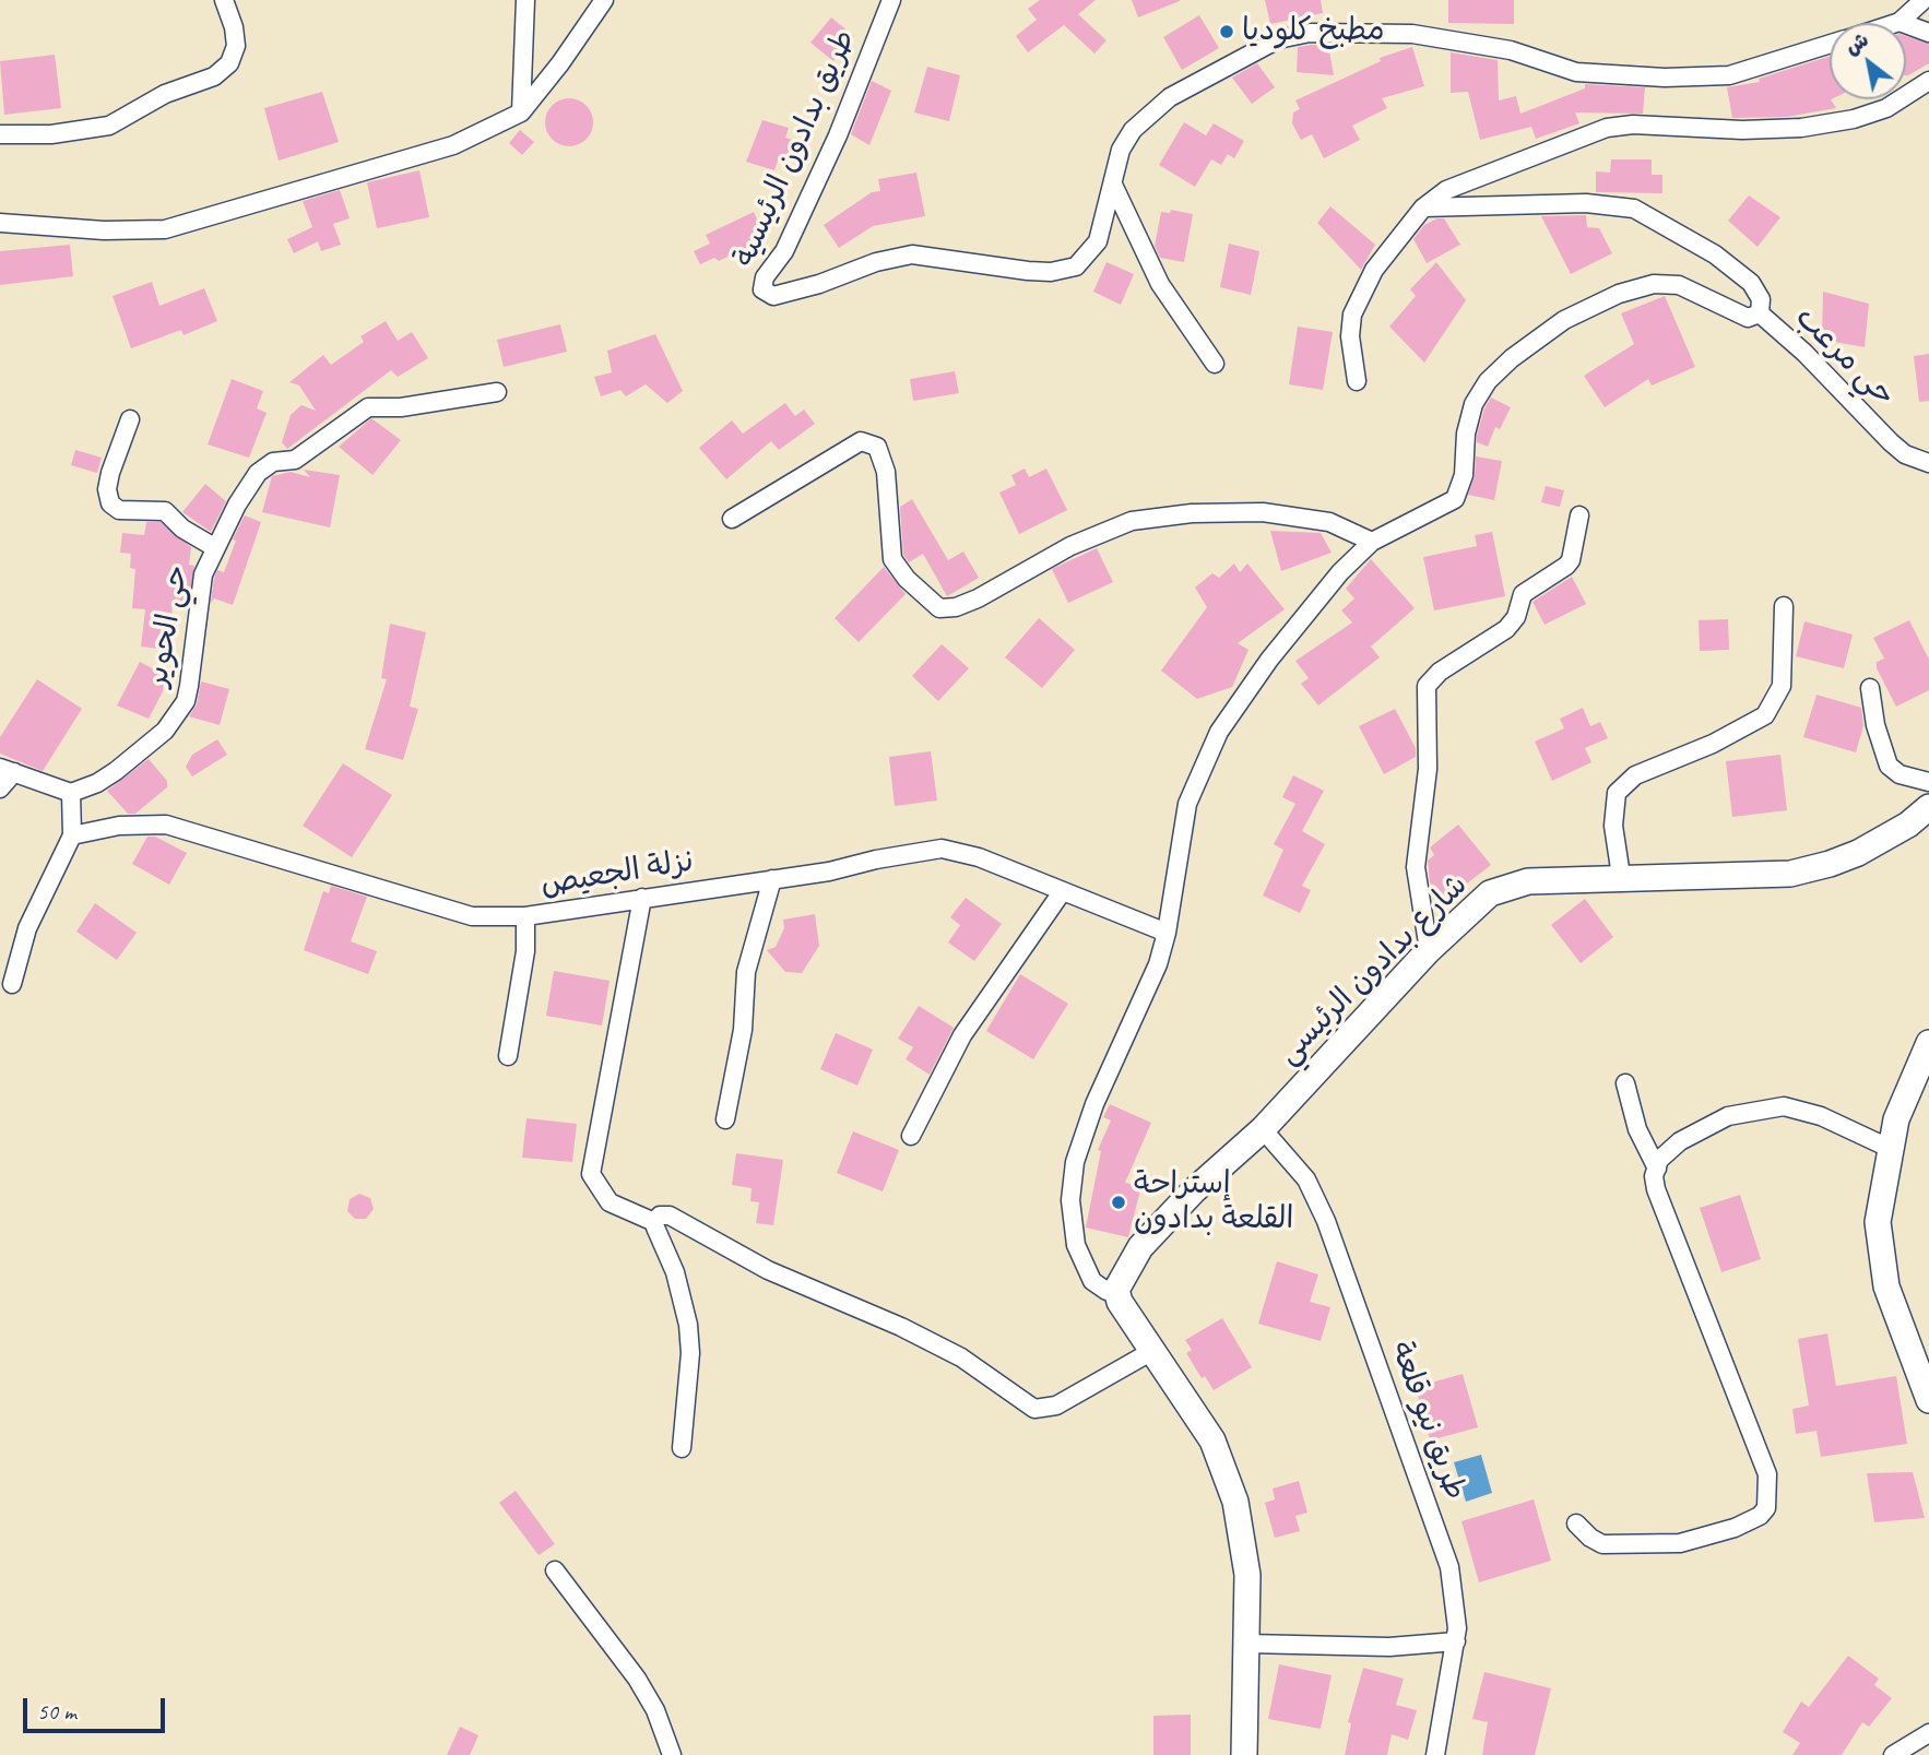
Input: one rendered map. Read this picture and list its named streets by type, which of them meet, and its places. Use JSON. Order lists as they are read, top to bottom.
{
  "streets": {
    "main road": ["شارع بدادون الرئيسي"],
    "street": [
      "طريق بدادون الرئيسية",
      "حي مرعب",
      "حي الحوير",
      "نزلة الجعيص",
      "طريق نيو قلعة"
    ]
  },
  "crossings": [
    ["شارع بدادون الرئيسي", "طريق نيو قلعة"]
  ],
  "places": ["مطبخ كلوديا", "إستراحة القلعة بدادون"],
  "scale_bar": "50 m",
  "north": "top left"
}
